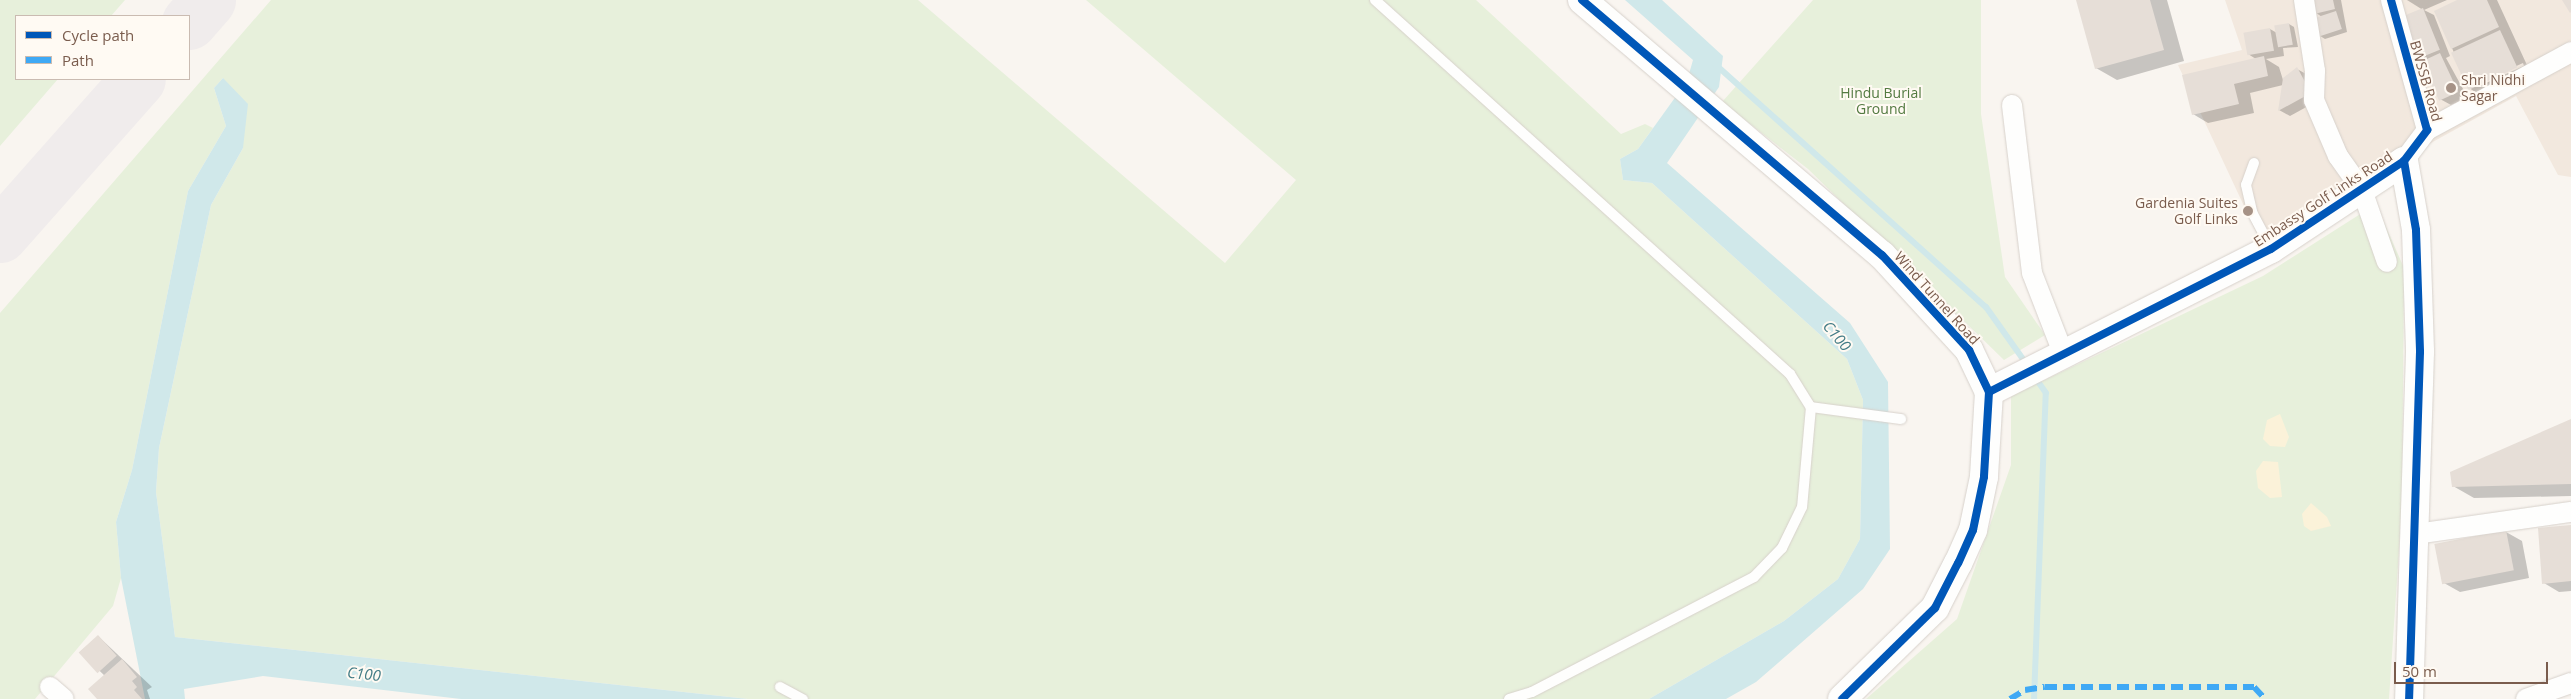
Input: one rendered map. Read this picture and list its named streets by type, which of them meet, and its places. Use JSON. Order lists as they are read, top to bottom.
{
  "streets": {
    "street": ["BWSSB Road", "Embassy Golf Links Road", "Wind Tunnel Road"]
  },
  "crossings": [
    ["BWSSB Road", "Embassy Golf Links Road"],
    ["Embassy Golf Links Road", "Wind Tunnel Road"]
  ],
  "water": ["C100"],
  "parks": ["Hindu Burial Ground"],
  "places": ["Shri Nidhi Sagar", "Gardenia Suites Golf Links"],
  "legend": ["Cycle path", "Path"],
  "scale_bar": "50 m"
}
